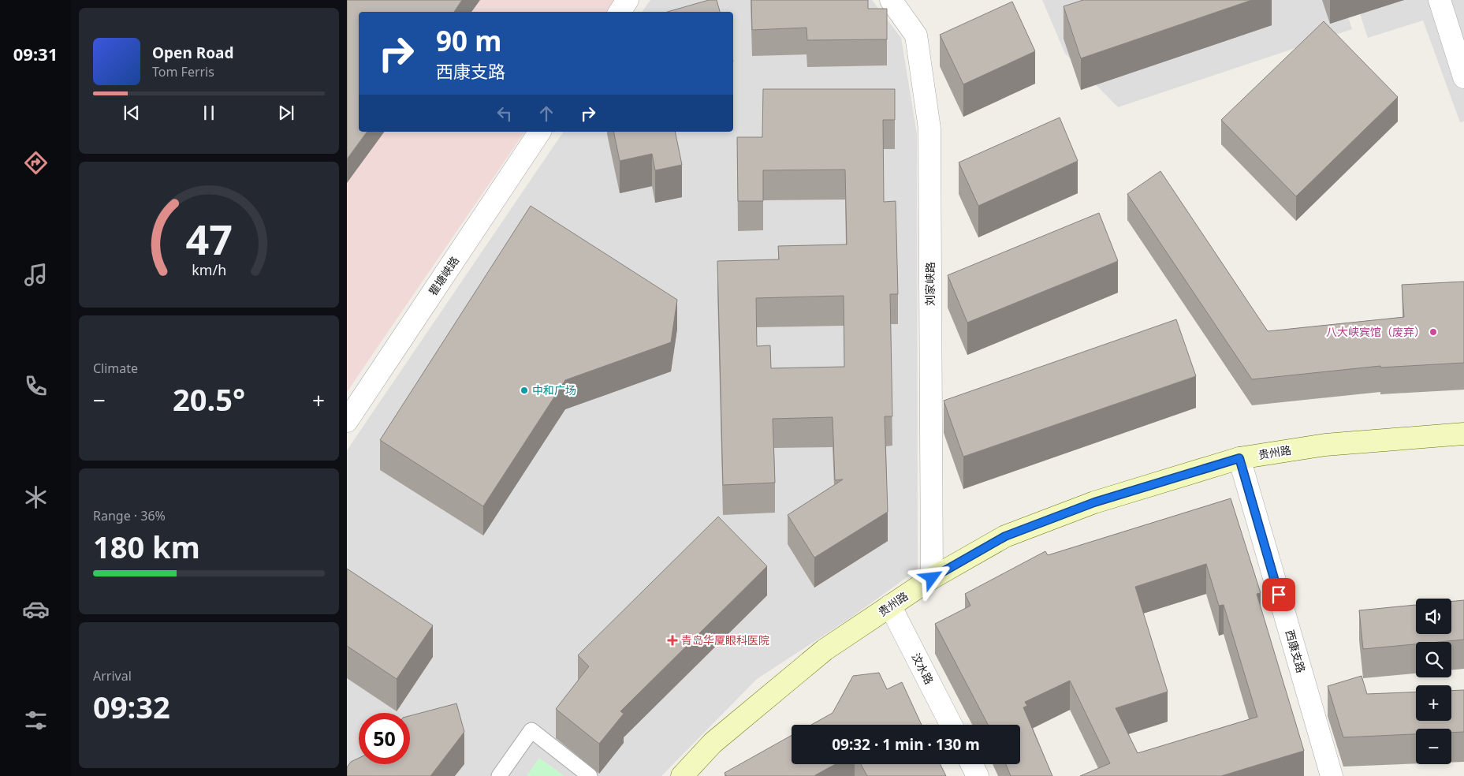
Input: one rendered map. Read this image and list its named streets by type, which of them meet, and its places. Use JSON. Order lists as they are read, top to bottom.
{
  "streets": {
    "main road": ["贵州路"],
    "street": [
      "瞿塘峡路",
      "刘家峡路",
      "西康支路",
      "汶水路"
    ]
  },
  "crossings": [
    ["刘家峡路", "贵州路"],
    ["贵州路", "西康支路"],
    ["贵州路", "汶水路"]
  ],
  "places": {
    "other": ["八大峡宾馆（废弃）", "中和广场"],
    "health": ["青岛华厦眼科医院"]
  },
  "page": {
    "tabs": "09:31",
    "turn": ["90 m", "西康支路"],
    "song": ["Open Road", "Tom Ferris"],
    "tile": [
      "Climate",
      ["Range · 36%", "180 km"],
      ["Arrival", "09:32"]
    ],
    "heat": ["−", "20.5°", "+"],
    "map_buttons": ["+", "−"],
    "limit": "50",
    "trip": "09:32 · 1 min · 130 m",
    "gauge": ["47", "km/h"]
  }
}
